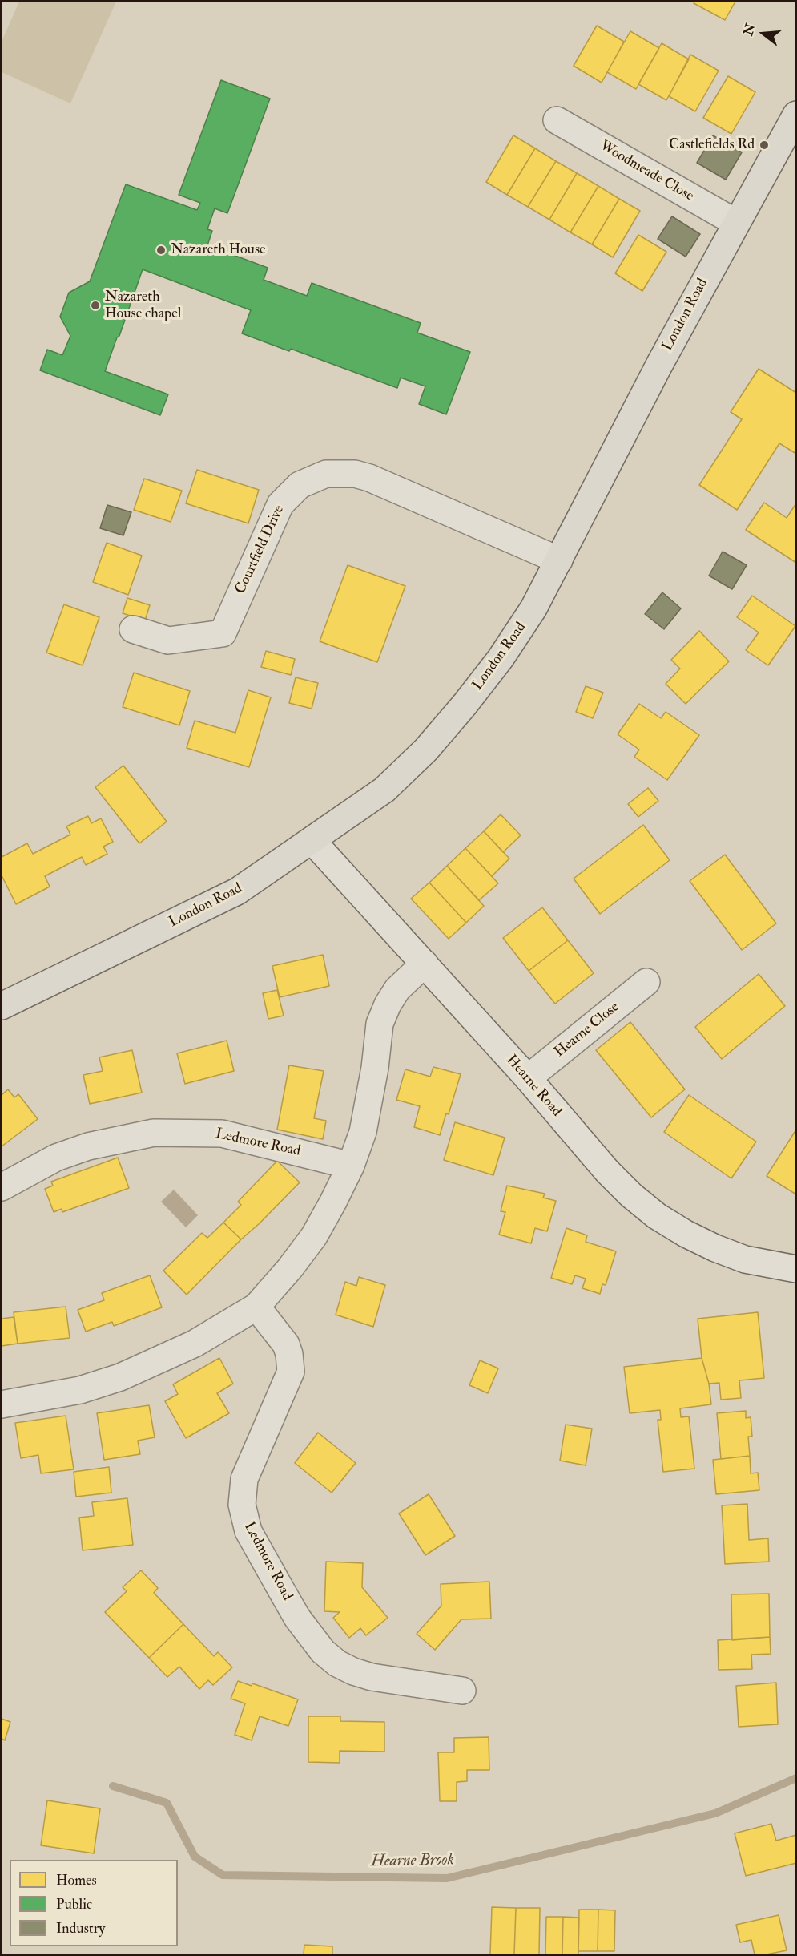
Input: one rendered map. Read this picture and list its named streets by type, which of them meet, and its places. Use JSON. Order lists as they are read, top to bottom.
{
  "streets": {
    "highway": ["London Road"],
    "street": [
      "Woodmeade Close",
      "Courtfield Drive",
      "Hearne Close",
      "Hearne Road",
      "Ledmore Road"
    ]
  },
  "crossings": [
    ["Woodmeade Close", "London Road"],
    ["London Road", "Courtfield Drive"],
    ["London Road", "Hearne Road"],
    ["Hearne Close", "Hearne Road"]
  ],
  "water": ["Hearne Brook"],
  "places": ["Castlefields Rd", "Nazareth House", "Nazareth House chapel"],
  "legend": ["Homes", "Public", "Industry"],
  "north": "left"
}
